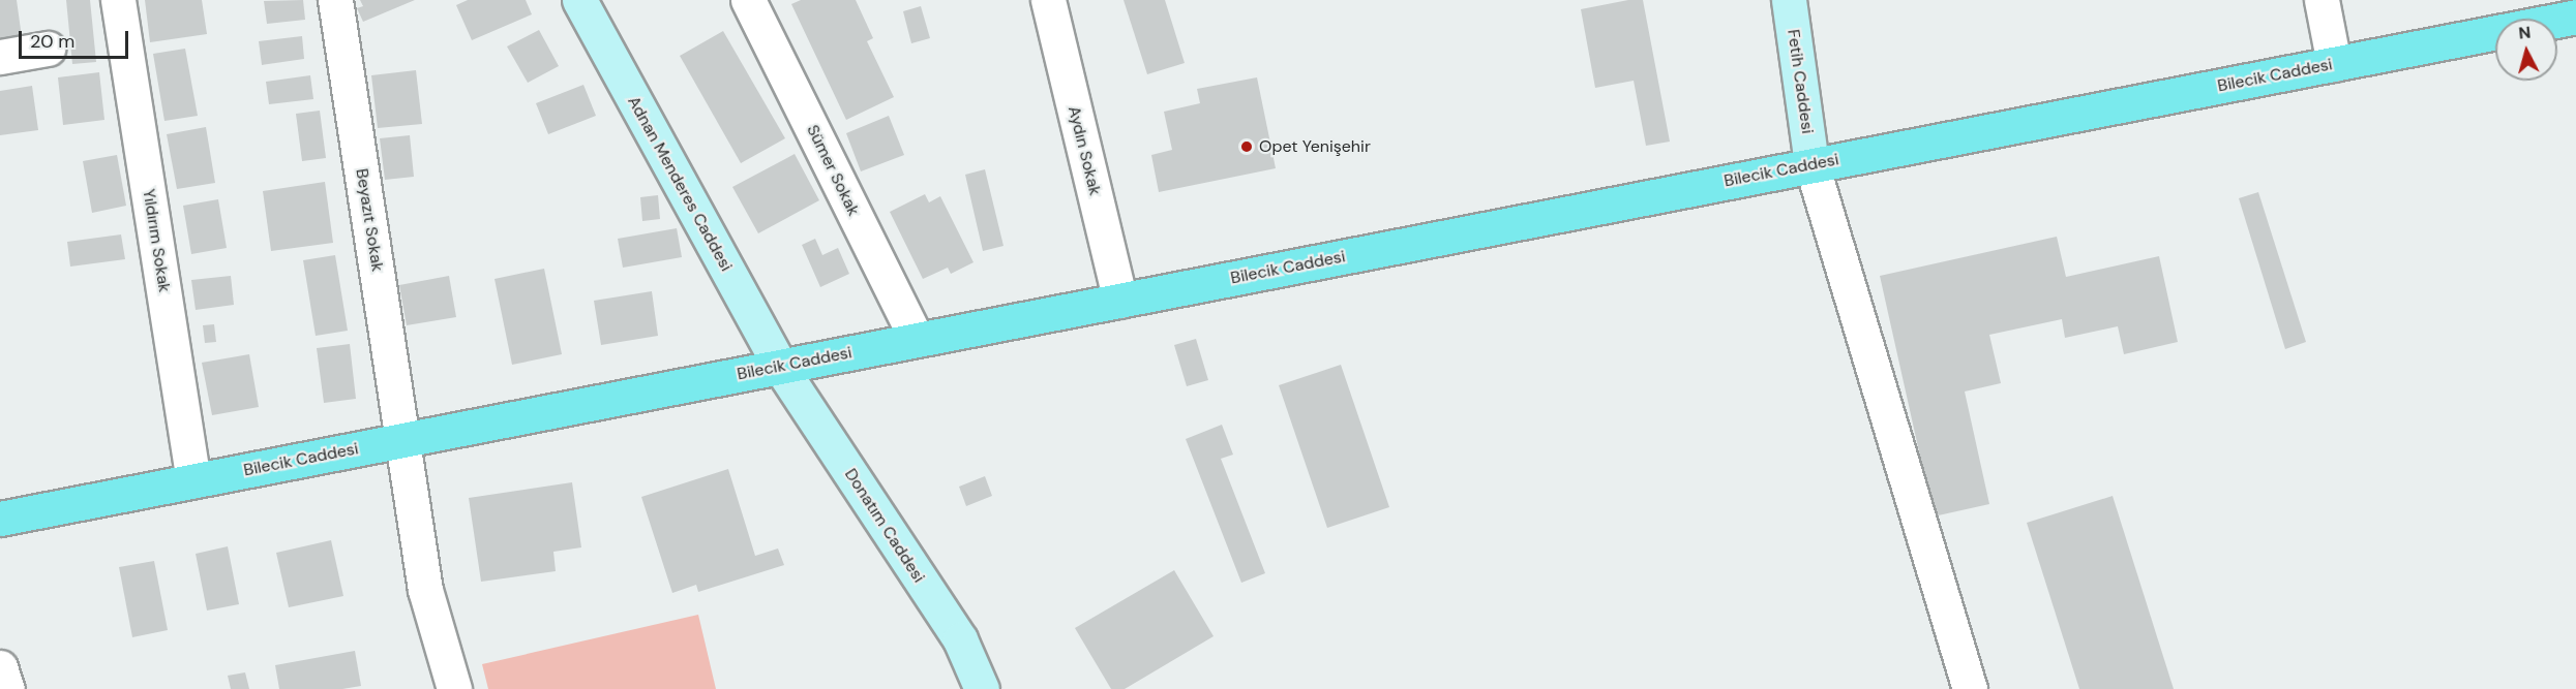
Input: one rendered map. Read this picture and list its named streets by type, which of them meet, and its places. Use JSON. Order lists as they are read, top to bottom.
{
  "streets": {
    "main road": ["Bilecik Caddesi"],
    "street": [
      "Fetih Caddesi",
      "Aydın Sokak",
      "Sümer Sokak",
      "Adnan Menderes Caddesi",
      "Beyazıt Sokak",
      "Yıldırım Sokak",
      "Donatım Caddesi"
    ]
  },
  "crossings": [
    ["Bilecik Caddesi", "Fetih Caddesi"],
    ["Bilecik Caddesi", "Aydın Sokak"],
    ["Bilecik Caddesi", "Sümer Sokak"],
    ["Bilecik Caddesi", "Adnan Menderes Caddesi"],
    ["Bilecik Caddesi", "Beyazıt Sokak"],
    ["Bilecik Caddesi", "Yıldırım Sokak"],
    ["Bilecik Caddesi", "Donatım Caddesi"],
    ["Adnan Menderes Caddesi", "Donatım Caddesi"]
  ],
  "places": ["Opet Yenişehir"],
  "scale_bar": "20 m",
  "north": "top"
}
